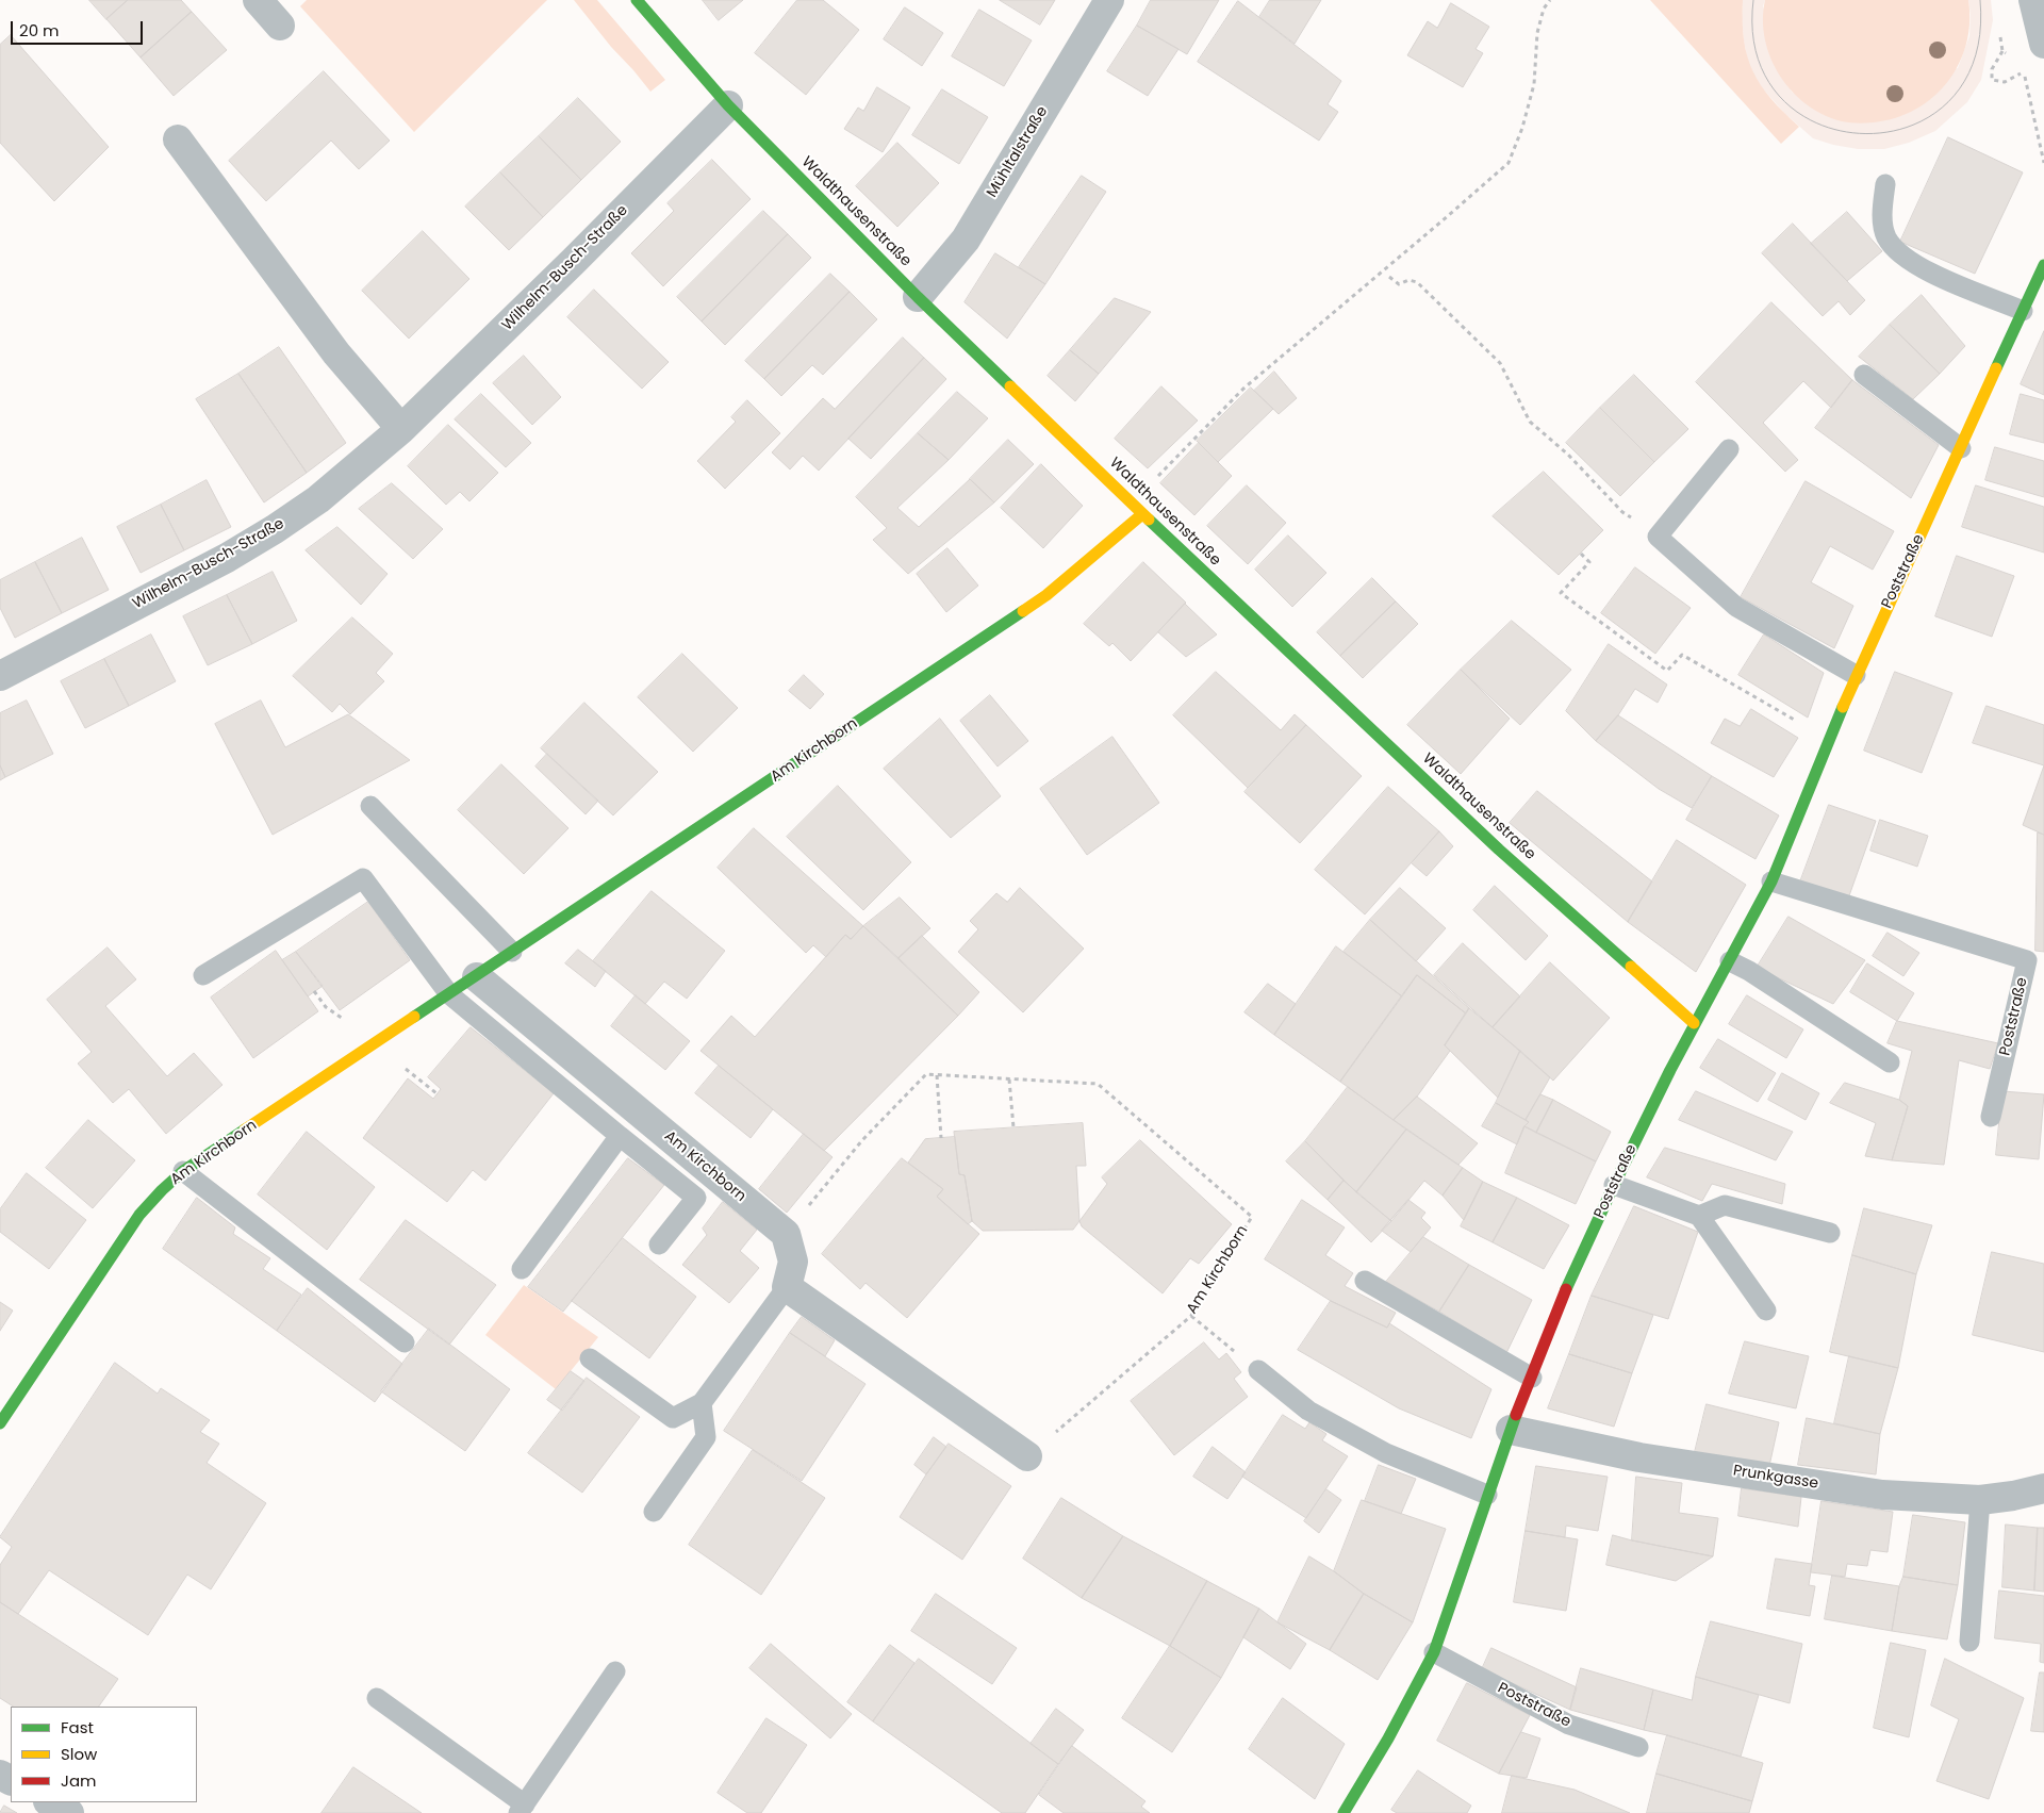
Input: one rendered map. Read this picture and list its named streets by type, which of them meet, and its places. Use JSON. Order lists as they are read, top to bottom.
{
  "streets": {
    "street": [
      "Mühltalstraße",
      "Waldthausenstraße",
      "Wilhelm-Busch-Straße",
      "Poststraße",
      "Am Kirchborn",
      "Prunkgasse"
    ]
  },
  "crossings": [
    ["Mühltalstraße", "Waldthausenstraße"],
    ["Waldthausenstraße", "Wilhelm-Busch-Straße"],
    ["Waldthausenstraße", "Poststraße"],
    ["Waldthausenstraße", "Am Kirchborn"],
    ["Poststraße", "Prunkgasse"]
  ],
  "legend": ["Fast", "Slow", "Jam"],
  "scale_bar": "20 m"
}
